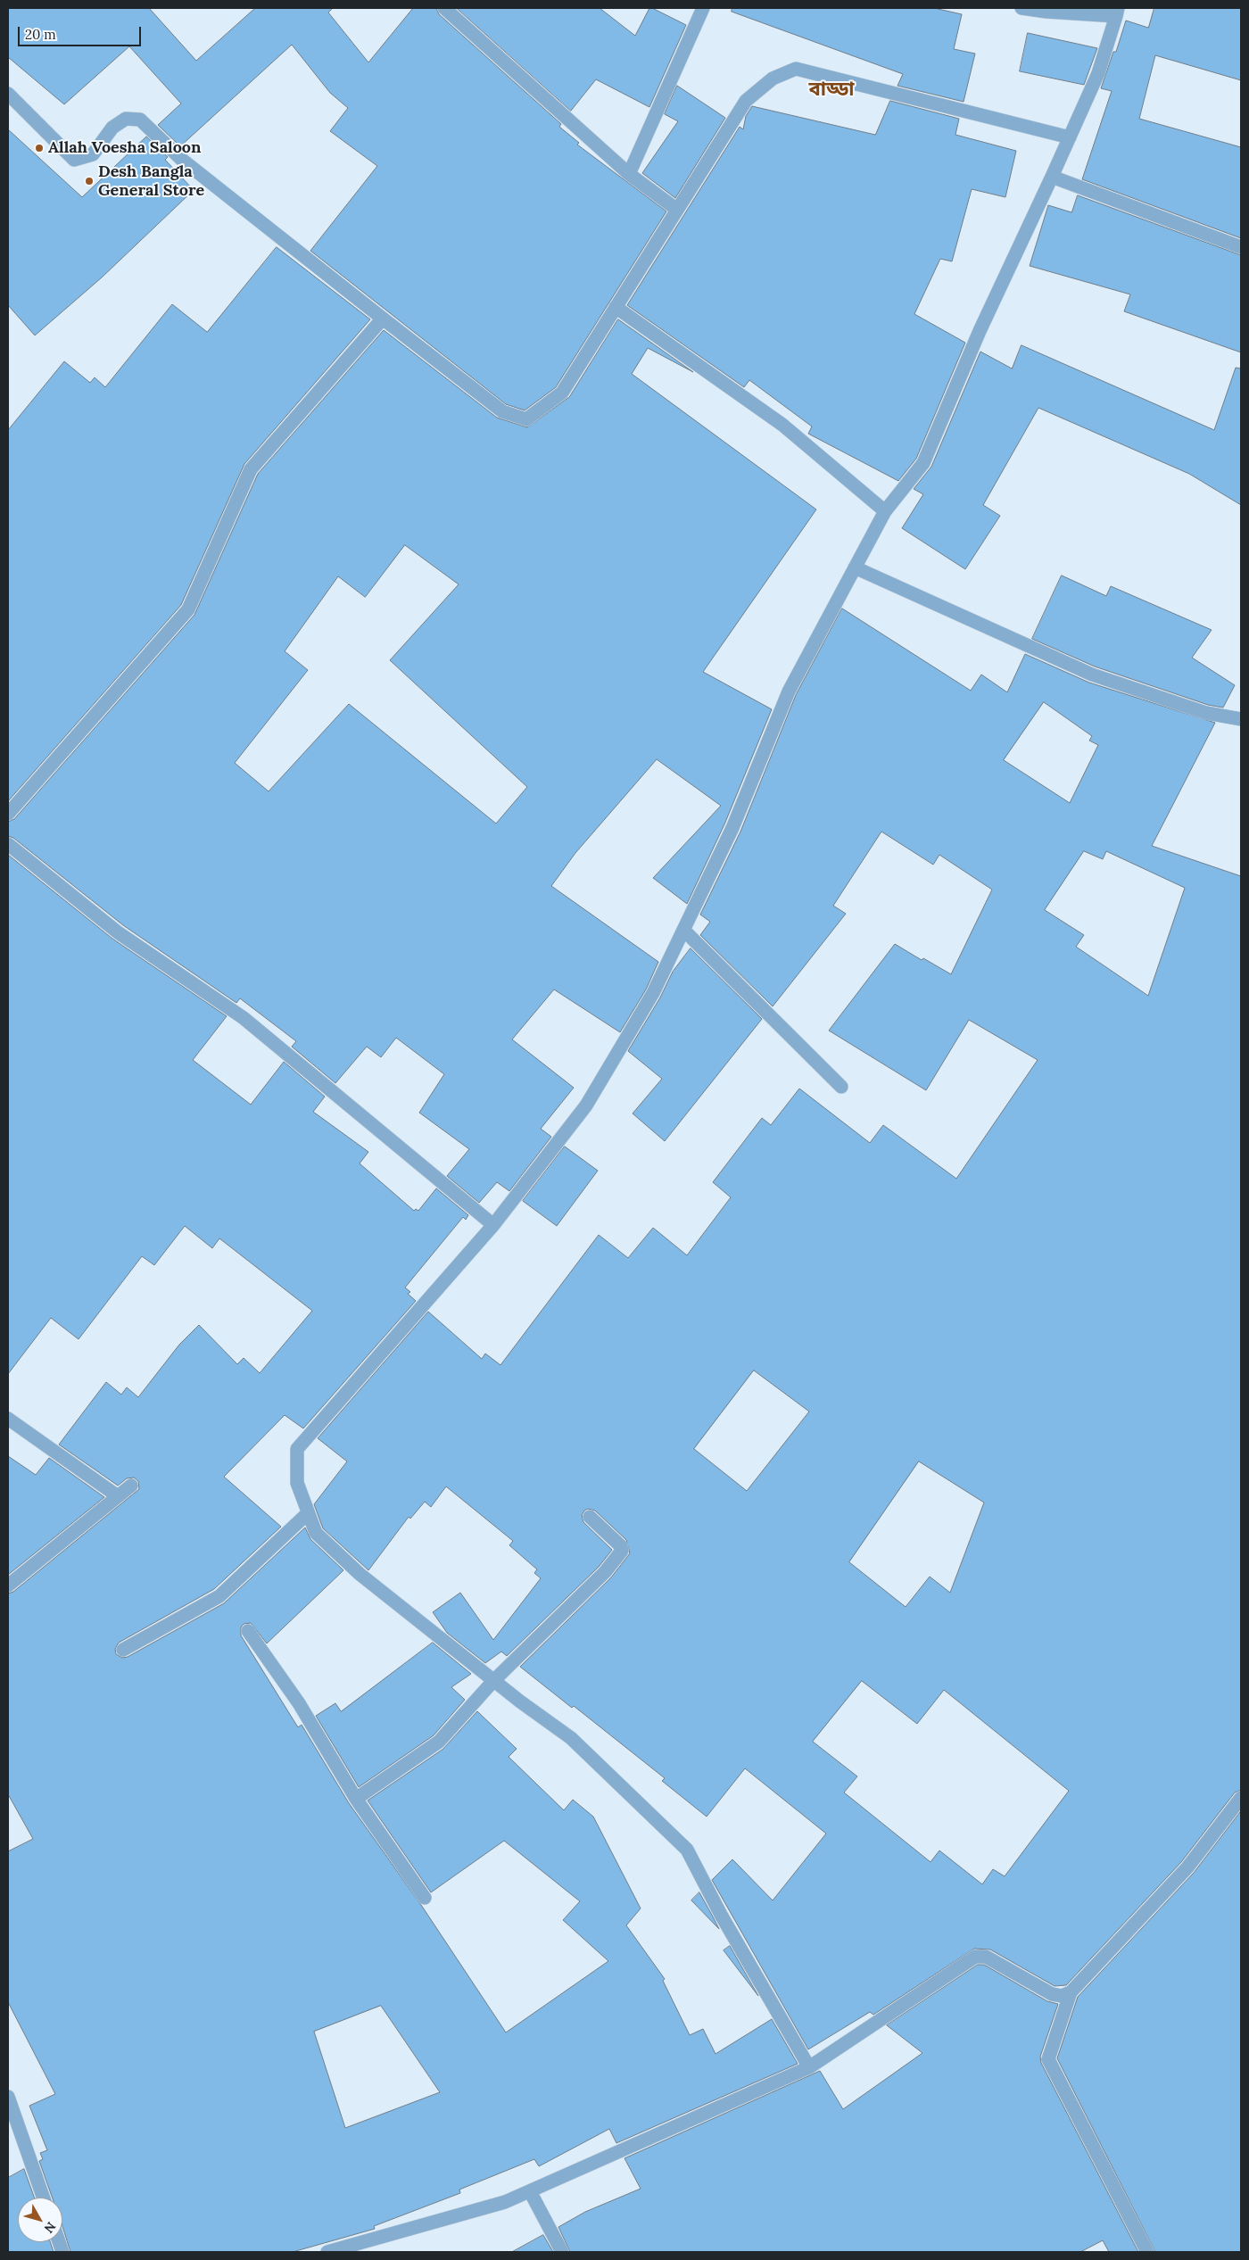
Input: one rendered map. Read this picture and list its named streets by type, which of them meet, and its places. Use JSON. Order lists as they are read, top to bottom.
{
  "districts": ["বাড্ডা"],
  "places": ["Allah Voesha Saloon", "Desh Bangla General Store"],
  "scale_bar": "20 m",
  "north": "bottom right"
}
